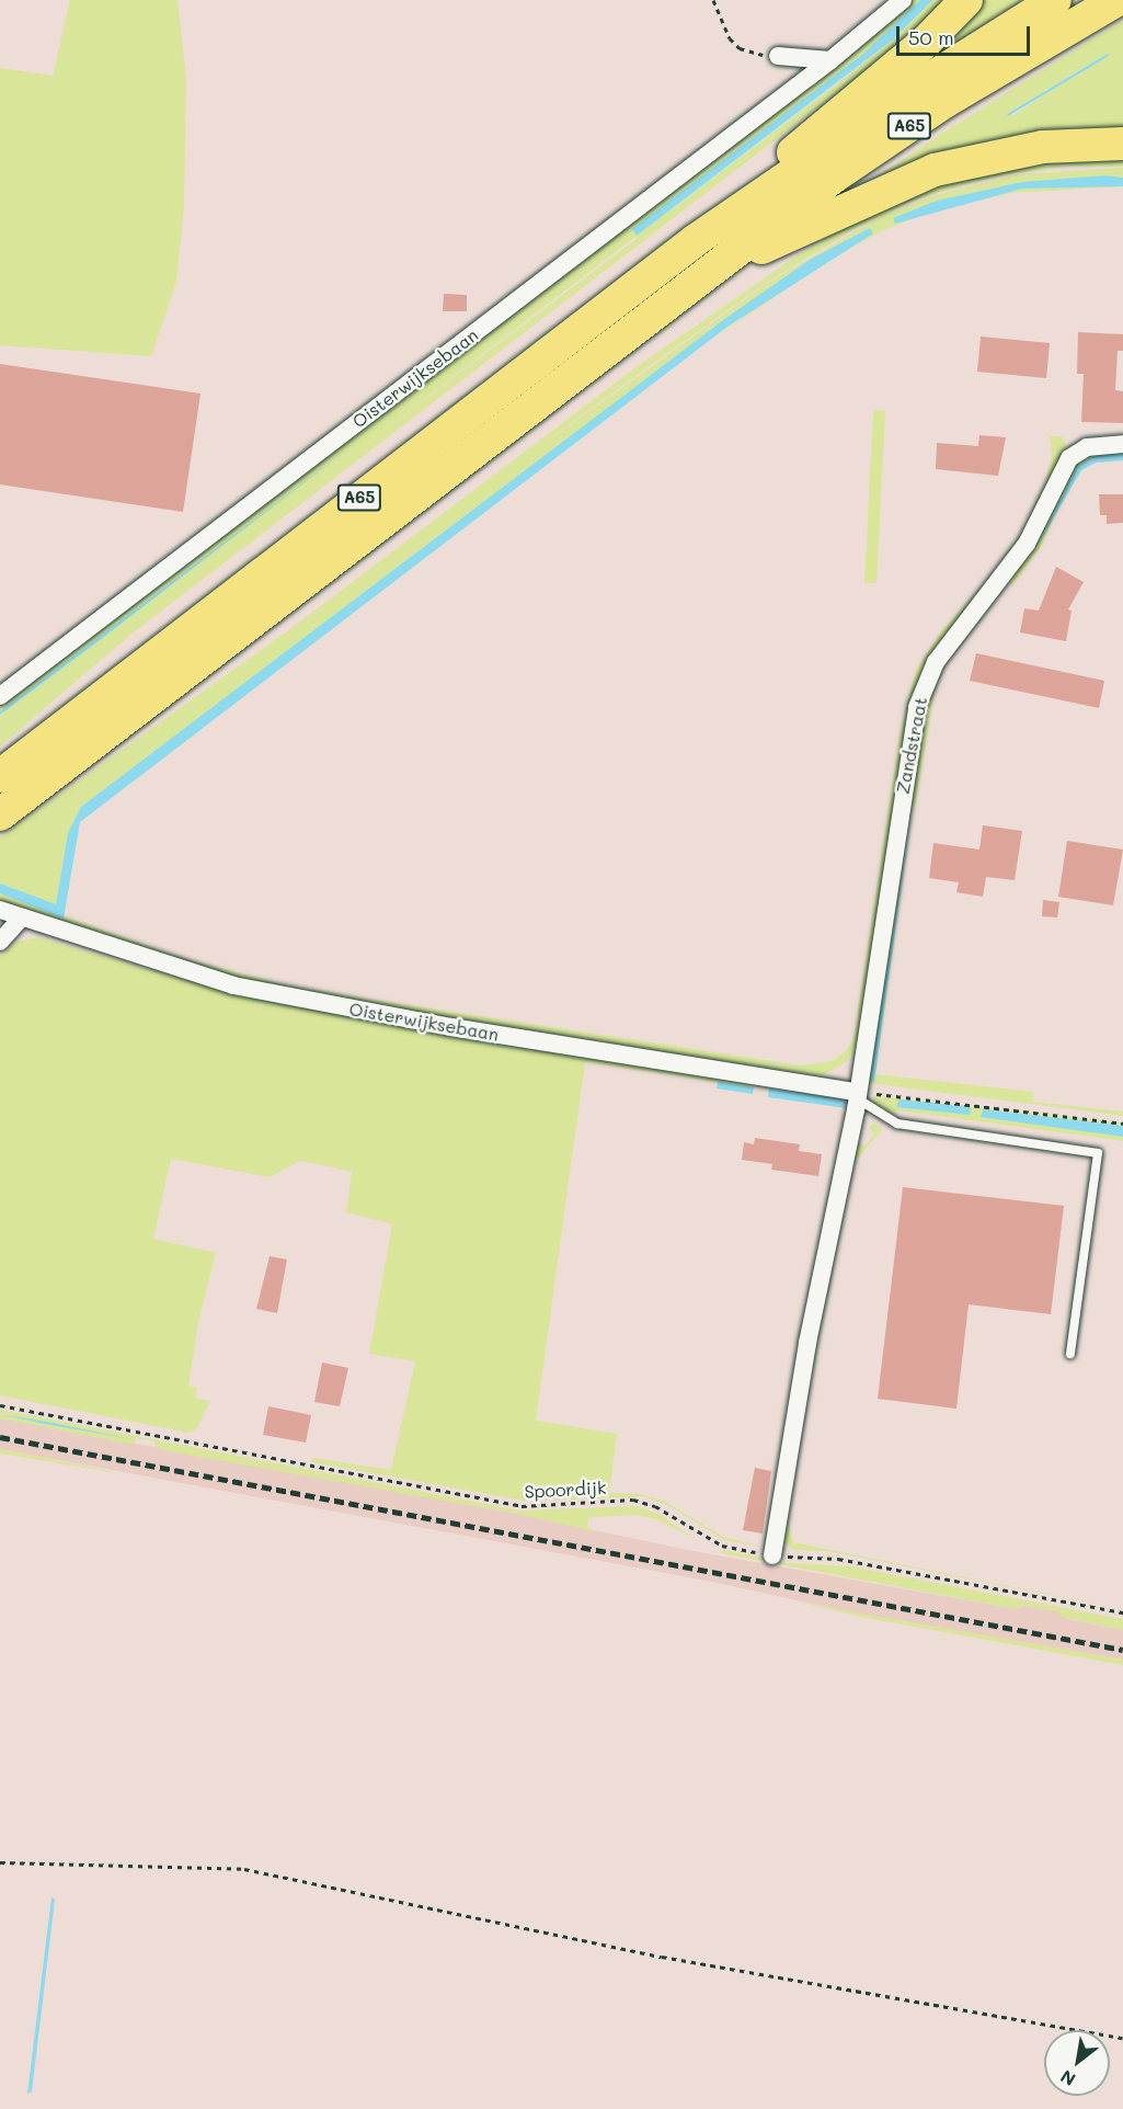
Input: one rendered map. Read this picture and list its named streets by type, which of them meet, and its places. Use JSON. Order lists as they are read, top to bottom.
{
  "streets": {
    "highway": ["A65"],
    "street": ["Oisterwijksebaan", "Zandstraat"],
    "path": ["Spoordijk"]
  },
  "crossings": [
    ["Oisterwijksebaan", "Zandstraat"],
    ["Zandstraat", "Spoordijk"]
  ],
  "scale_bar": "50 m",
  "north": "bottom left"
}
